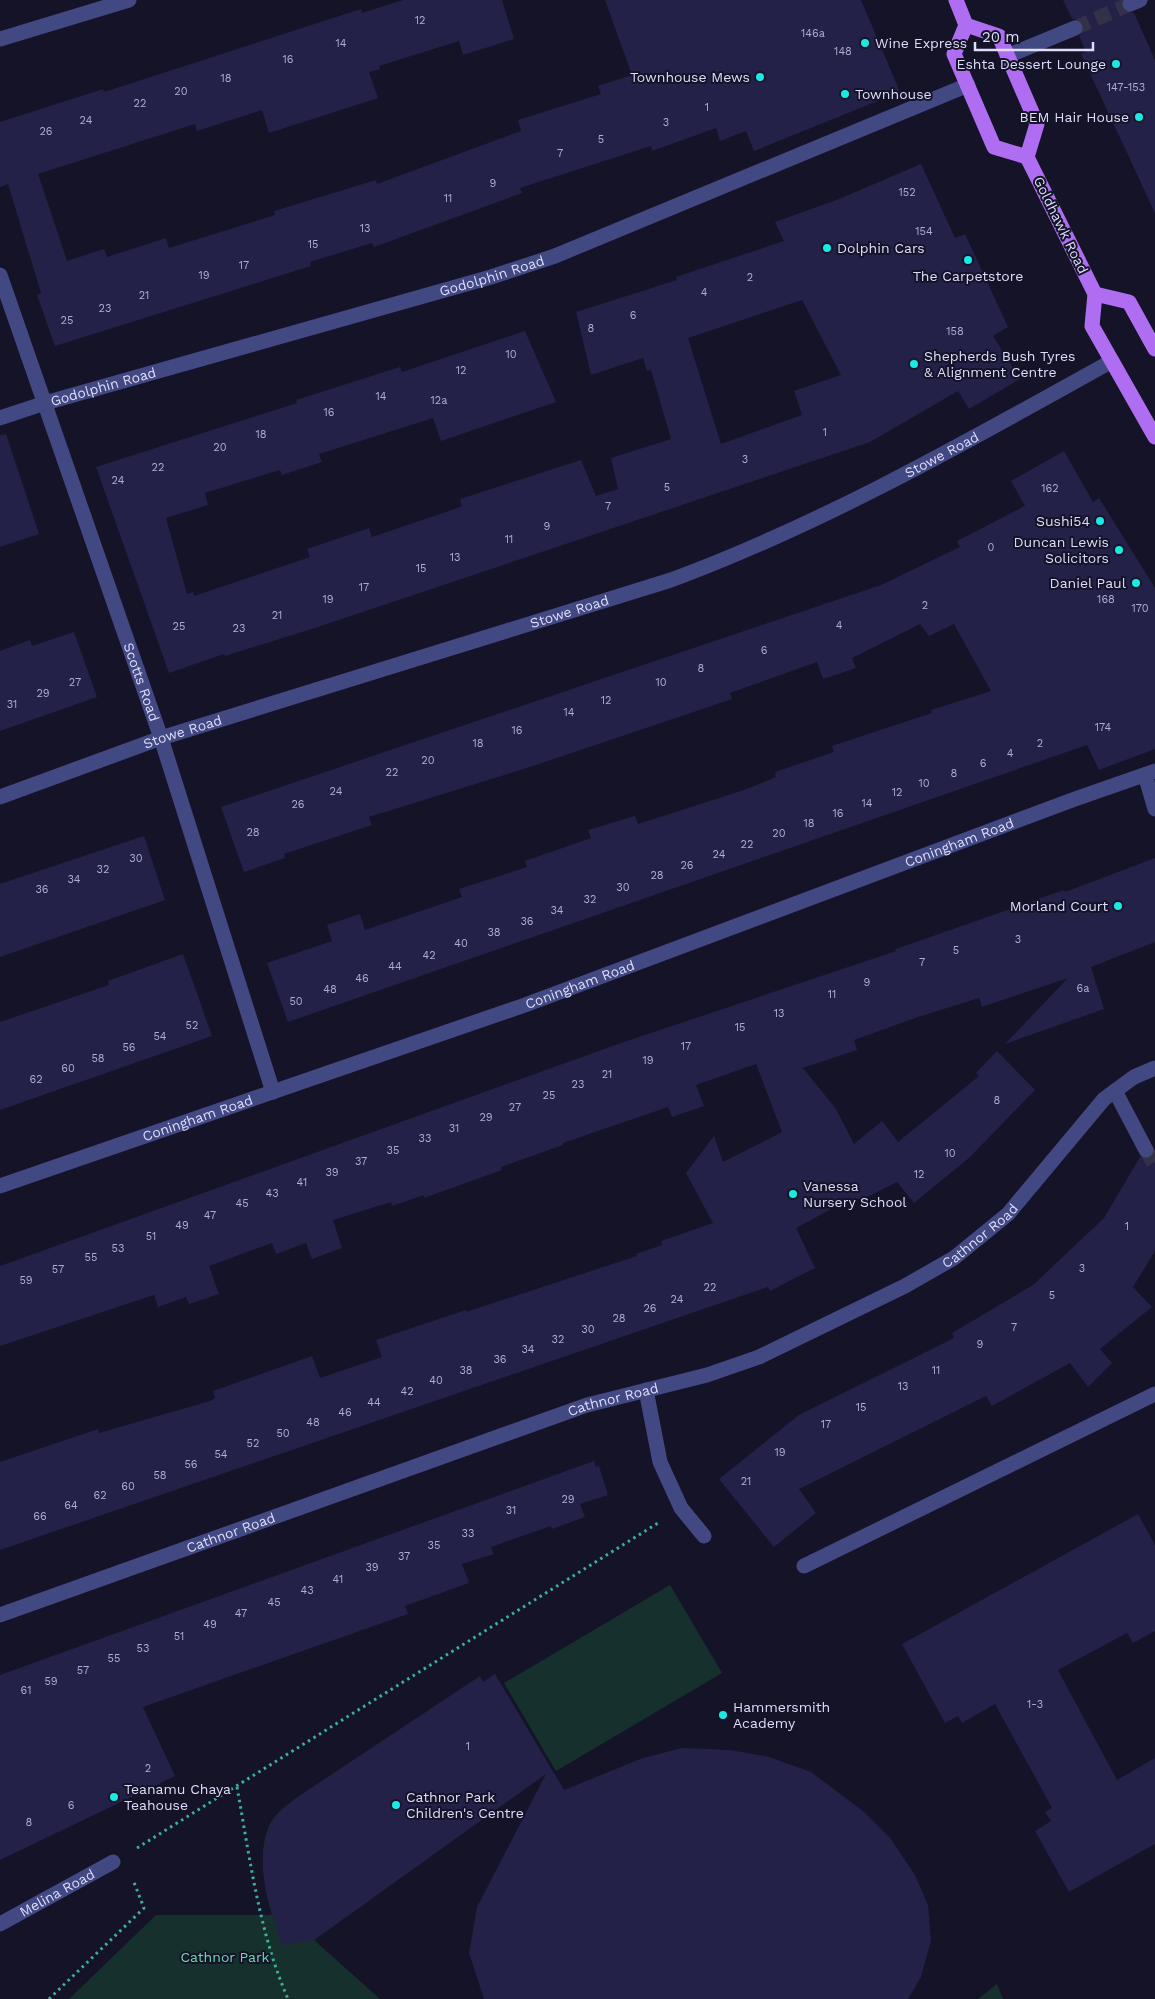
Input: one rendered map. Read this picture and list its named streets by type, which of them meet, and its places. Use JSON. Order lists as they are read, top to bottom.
{
  "streets": {
    "main road": ["Goldhawk Road"],
    "street": [
      "Godolphin Road",
      "Stowe Road",
      "Scotts Road",
      "Coningham Road",
      "Cathnor Road",
      "Melina Road"
    ]
  },
  "crossings": [
    ["Goldhawk Road", "Stowe Road"],
    ["Godolphin Road", "Scotts Road"],
    ["Stowe Road", "Scotts Road"],
    ["Scotts Road", "Coningham Road"]
  ],
  "parks": ["Cathnor Park"],
  "places": [
    "Wine Express",
    "Eshta Dessert Lounge",
    "Townhouse Mews",
    "Townhouse",
    "BEM Hair House",
    "Dolphin Cars",
    "The Carpetstore",
    "Shepherds Bush Tyres & Alignment Centre",
    "Sushi54",
    "Duncan Lewis Solicitors",
    "Daniel Paul",
    "Morland Court",
    "Vanessa Nursery School",
    "Hammersmith Academy",
    "Teanamu Chaya Teahouse",
    "Cathnor Park Children's Centre"
  ],
  "house_numbers": [
    "12",
    "146a",
    "14",
    "148",
    "16",
    "18",
    "147-153",
    "20",
    "22",
    "1",
    "24",
    "3",
    "26",
    "5",
    "7",
    "9",
    "152",
    "11",
    "13",
    "154",
    "15",
    "17",
    "19",
    "2",
    "4",
    "21",
    "23",
    "6",
    "25",
    "8",
    "158",
    "10",
    "12",
    "14",
    "12a",
    "16",
    "1",
    "18",
    "20",
    "3",
    "22",
    "24",
    "5",
    "162",
    "7",
    "9",
    "11",
    "0",
    "13",
    "15",
    "17",
    "19",
    "168",
    "2",
    "170",
    "21",
    "4",
    "25",
    "23",
    "6",
    "8",
    "27",
    "10",
    "29",
    "12",
    "31",
    "14",
    "174",
    "16",
    "18",
    "2",
    "4",
    "20",
    "6",
    "22",
    "8",
    "10",
    "24",
    "12",
    "14",
    "26",
    "16",
    "18",
    "28",
    "20",
    "22",
    "24",
    "30",
    "26",
    "32",
    "28",
    "34",
    "30",
    "36",
    "32",
    "34",
    "36",
    "38",
    "3",
    "40",
    "5",
    "42",
    "7",
    "44",
    "46",
    "9",
    "6a",
    "48",
    "11",
    "50",
    "13",
    "52",
    "15",
    "54",
    "17",
    "56",
    "58",
    "19",
    "60",
    "21",
    "62",
    "23",
    "25",
    "8",
    "27",
    "29",
    "31",
    "33",
    "35",
    "10",
    "37",
    "39",
    "12",
    "41",
    "43",
    "45",
    "47",
    "49",
    "1",
    "51",
    "53",
    "55",
    "3",
    "57",
    "59",
    "22",
    "5",
    "24",
    "26",
    "28",
    "7",
    "30",
    "32",
    "9",
    "34",
    "36",
    "38",
    "11",
    "40",
    "13",
    "42",
    "44",
    "15",
    "46",
    "48",
    "17",
    "50",
    "52",
    "19",
    "54",
    "56",
    "58",
    "21",
    "60",
    "62",
    "29",
    "64",
    "31",
    "66",
    "33",
    "35",
    "37",
    "39",
    "41",
    "43",
    "45",
    "47",
    "49",
    "51",
    "53",
    "55",
    "57",
    "59",
    "61",
    "1-3",
    "1",
    "2",
    "6",
    "8"
  ],
  "scale_bar": "20 m"
}
